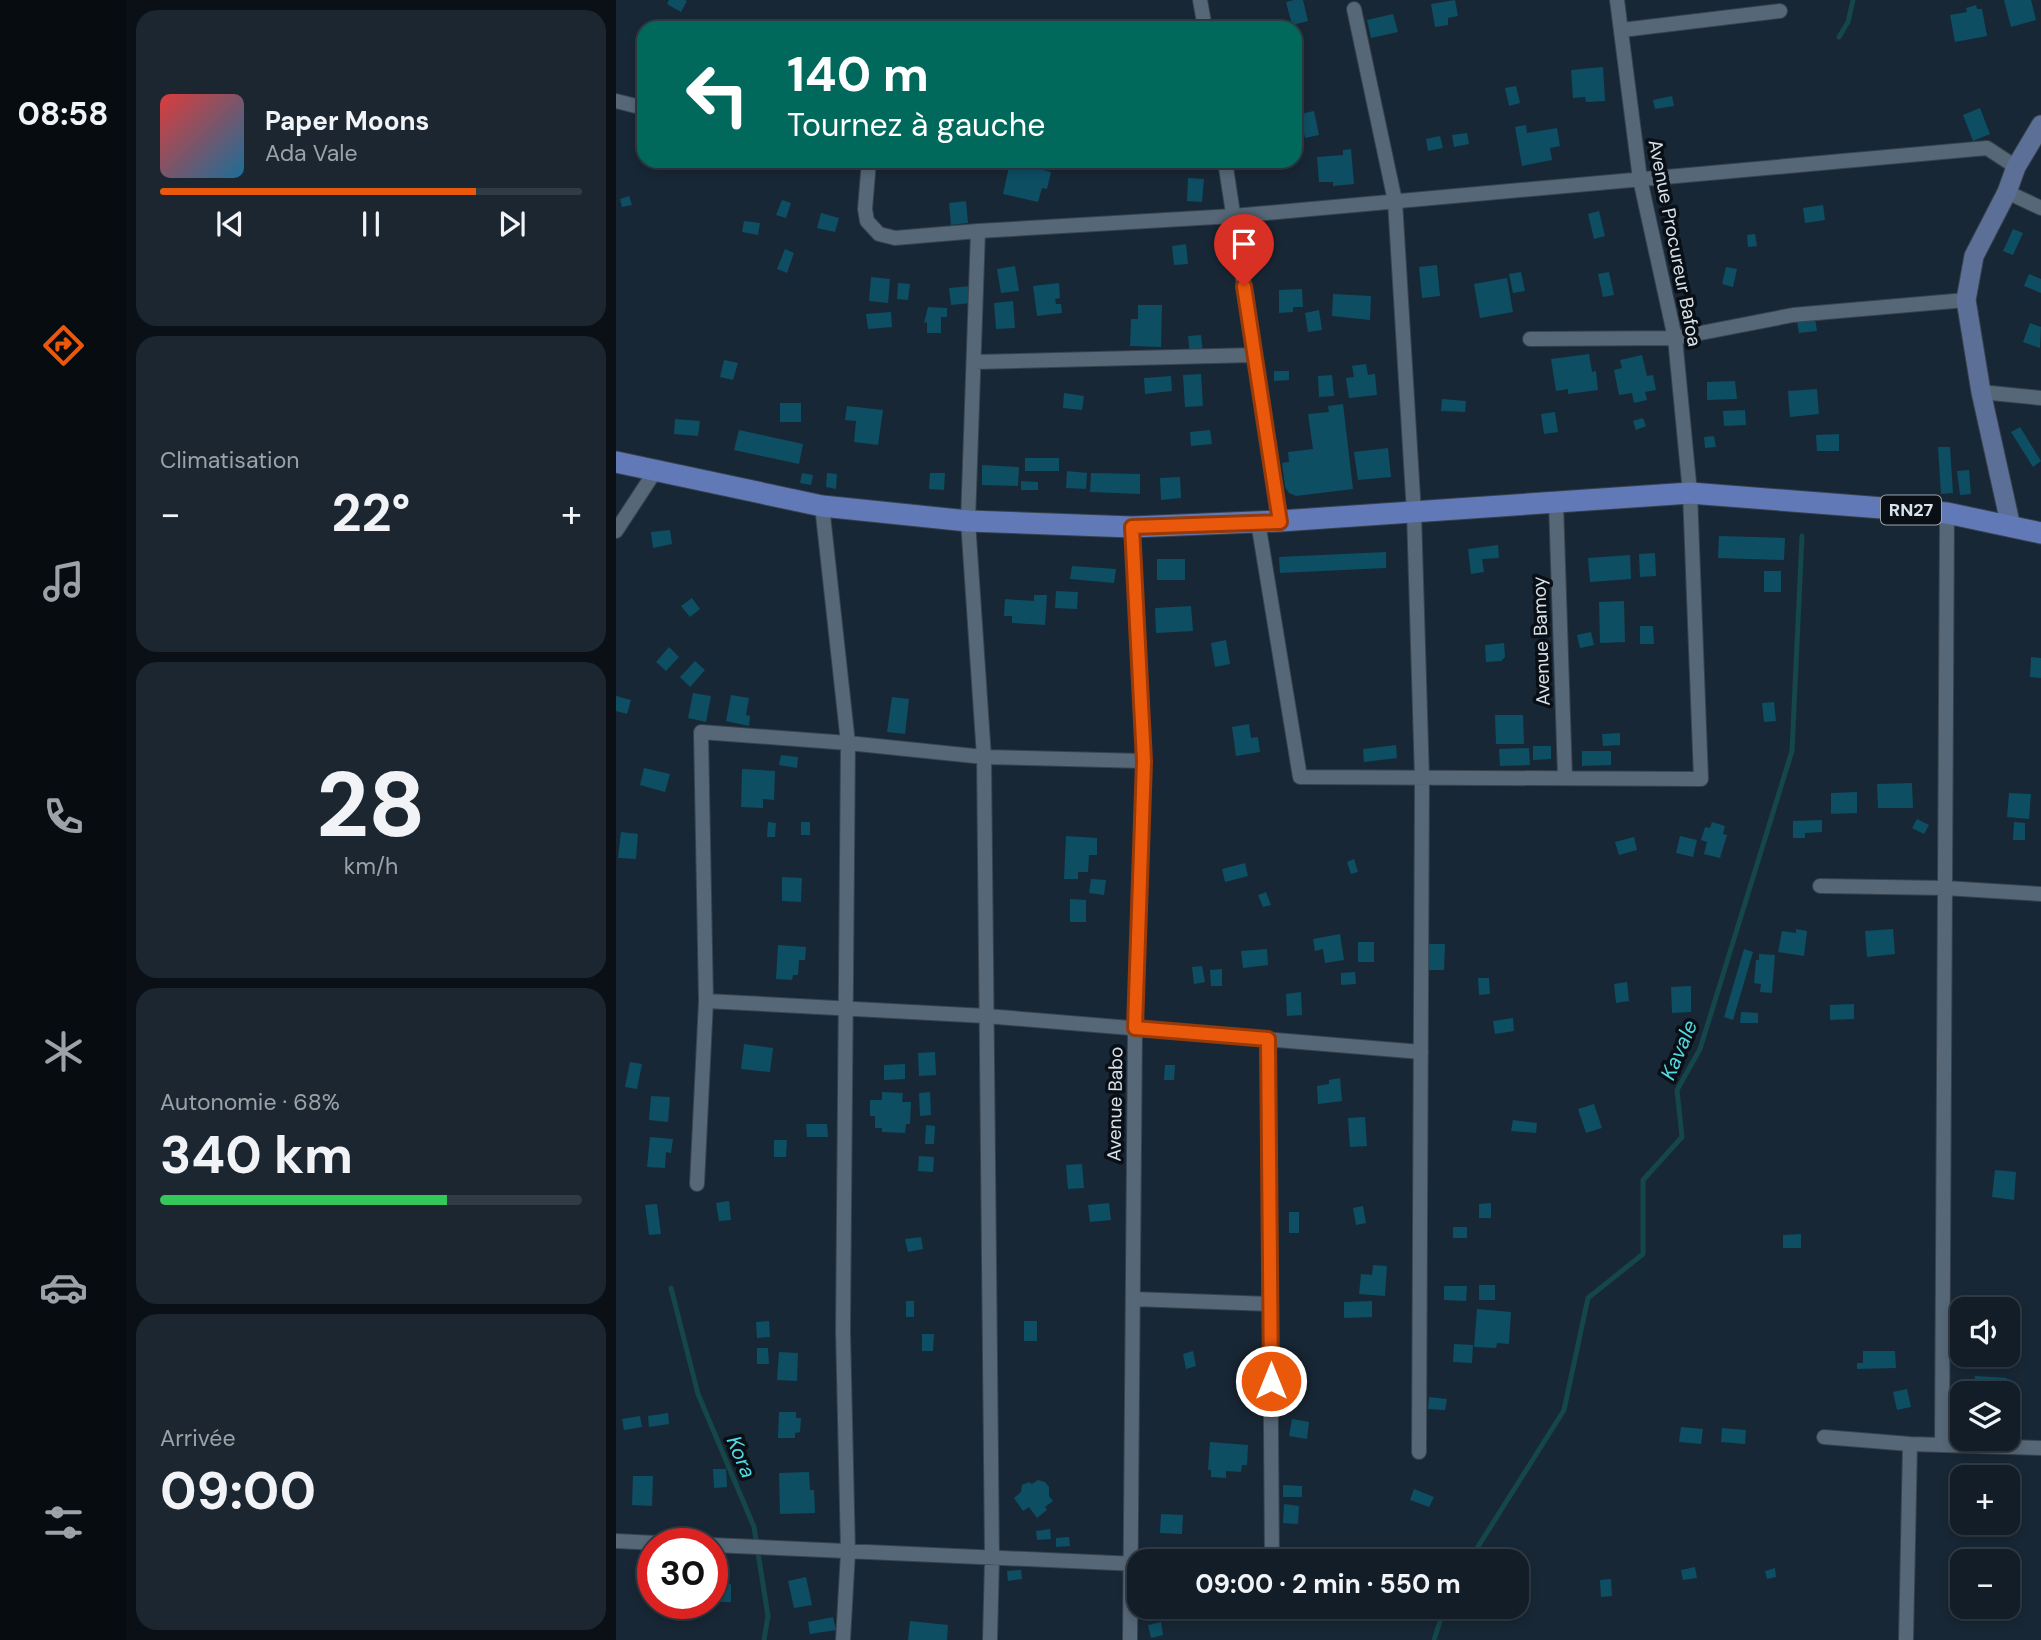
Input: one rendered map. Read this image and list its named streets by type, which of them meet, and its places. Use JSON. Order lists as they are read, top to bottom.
{
  "streets": {
    "main road": ["RN27"],
    "street": ["Avenue Procureur Bafoa", "Avenue Bamoy", "Avenue Babo"]
  },
  "crossings": [
    ["Avenue Procureur Bafoa", "RN27"],
    ["Avenue Procureur Bafoa", "Avenue Bamoy"],
    ["RN27", "Avenue Bamoy"],
    ["RN27", "Avenue Babo"]
  ],
  "water": ["Kavale", "Kora"],
  "page": {
    "tabs": "08:58",
    "turn": ["140 m", "Tournez à gauche"],
    "song": ["Paper Moons", "Ada Vale"],
    "tile": [
      "Climatisation",
      ["28", "km/h"],
      ["Autonomie · 68%", "340 km"],
      ["Arrivée", "09:00"]
    ],
    "heat": ["−", "22°", "+"],
    "map_buttons": ["+", "−"],
    "limit": "30",
    "trip": "09:00 · 2 min · 550 m"
  }
}
